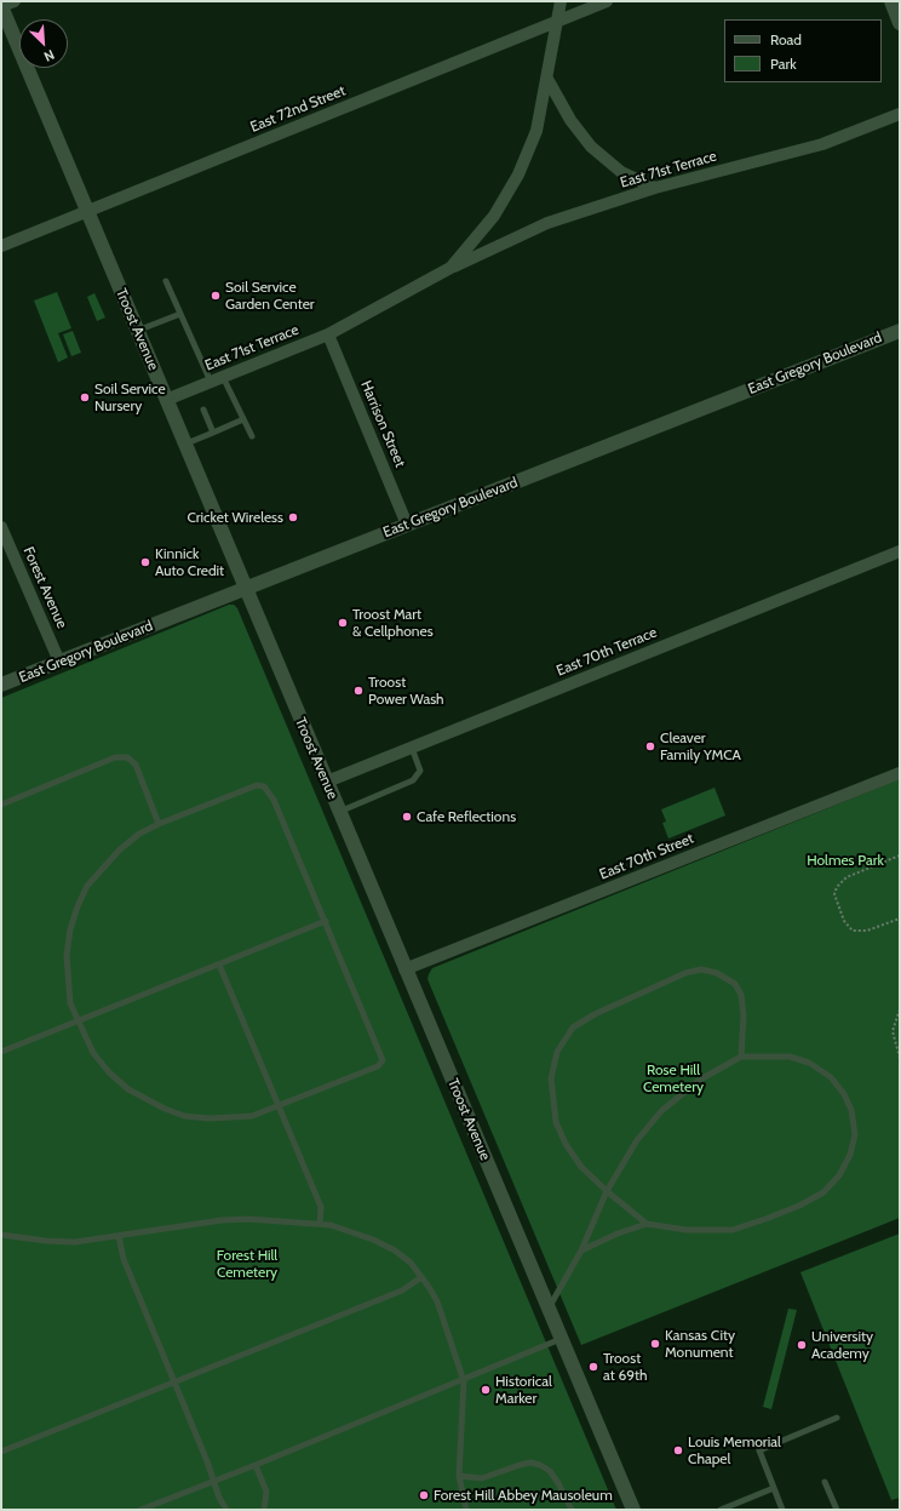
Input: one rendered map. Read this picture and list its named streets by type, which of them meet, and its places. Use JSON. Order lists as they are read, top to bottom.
{
  "streets": {
    "main road": ["Troost Avenue", "East Gregory Boulevard"],
    "street": [
      "East 72nd Street",
      "East 71st Terrace",
      "Harrison Street",
      "Forest Avenue",
      "East 70th Terrace",
      "East 70th Street"
    ]
  },
  "crossings": [
    ["East 72nd Street", "East 71st Terrace"],
    ["East 72nd Street", "Troost Avenue"],
    ["East 71st Terrace", "Troost Avenue"],
    ["East 71st Terrace", "Harrison Street"],
    ["Troost Avenue", "East Gregory Boulevard"],
    ["Troost Avenue", "East 70th Terrace"],
    ["Troost Avenue", "East 70th Street"],
    ["East Gregory Boulevard", "Harrison Street"],
    ["East Gregory Boulevard", "Forest Avenue"]
  ],
  "parks": ["Holmes Park", "Rose Hill Cemetery", "Forest Hill Cemetery"],
  "places": [
    "Soil Service Garden Center",
    "Soil Service Nursery",
    "Cricket Wireless",
    "Kinnick Auto Credit",
    "Troost Mart & Cellphones",
    "Troost Power Wash",
    "Cleaver Family YMCA",
    "Cafe Reflections",
    "Kansas City Monument",
    "University Academy",
    "Troost at 69th",
    "Historical Marker",
    "Louis Memorial Chapel",
    "Forest Hill Abbey Mausoleum"
  ],
  "legend": ["Road", "Park"],
  "north": "bottom right"
}
